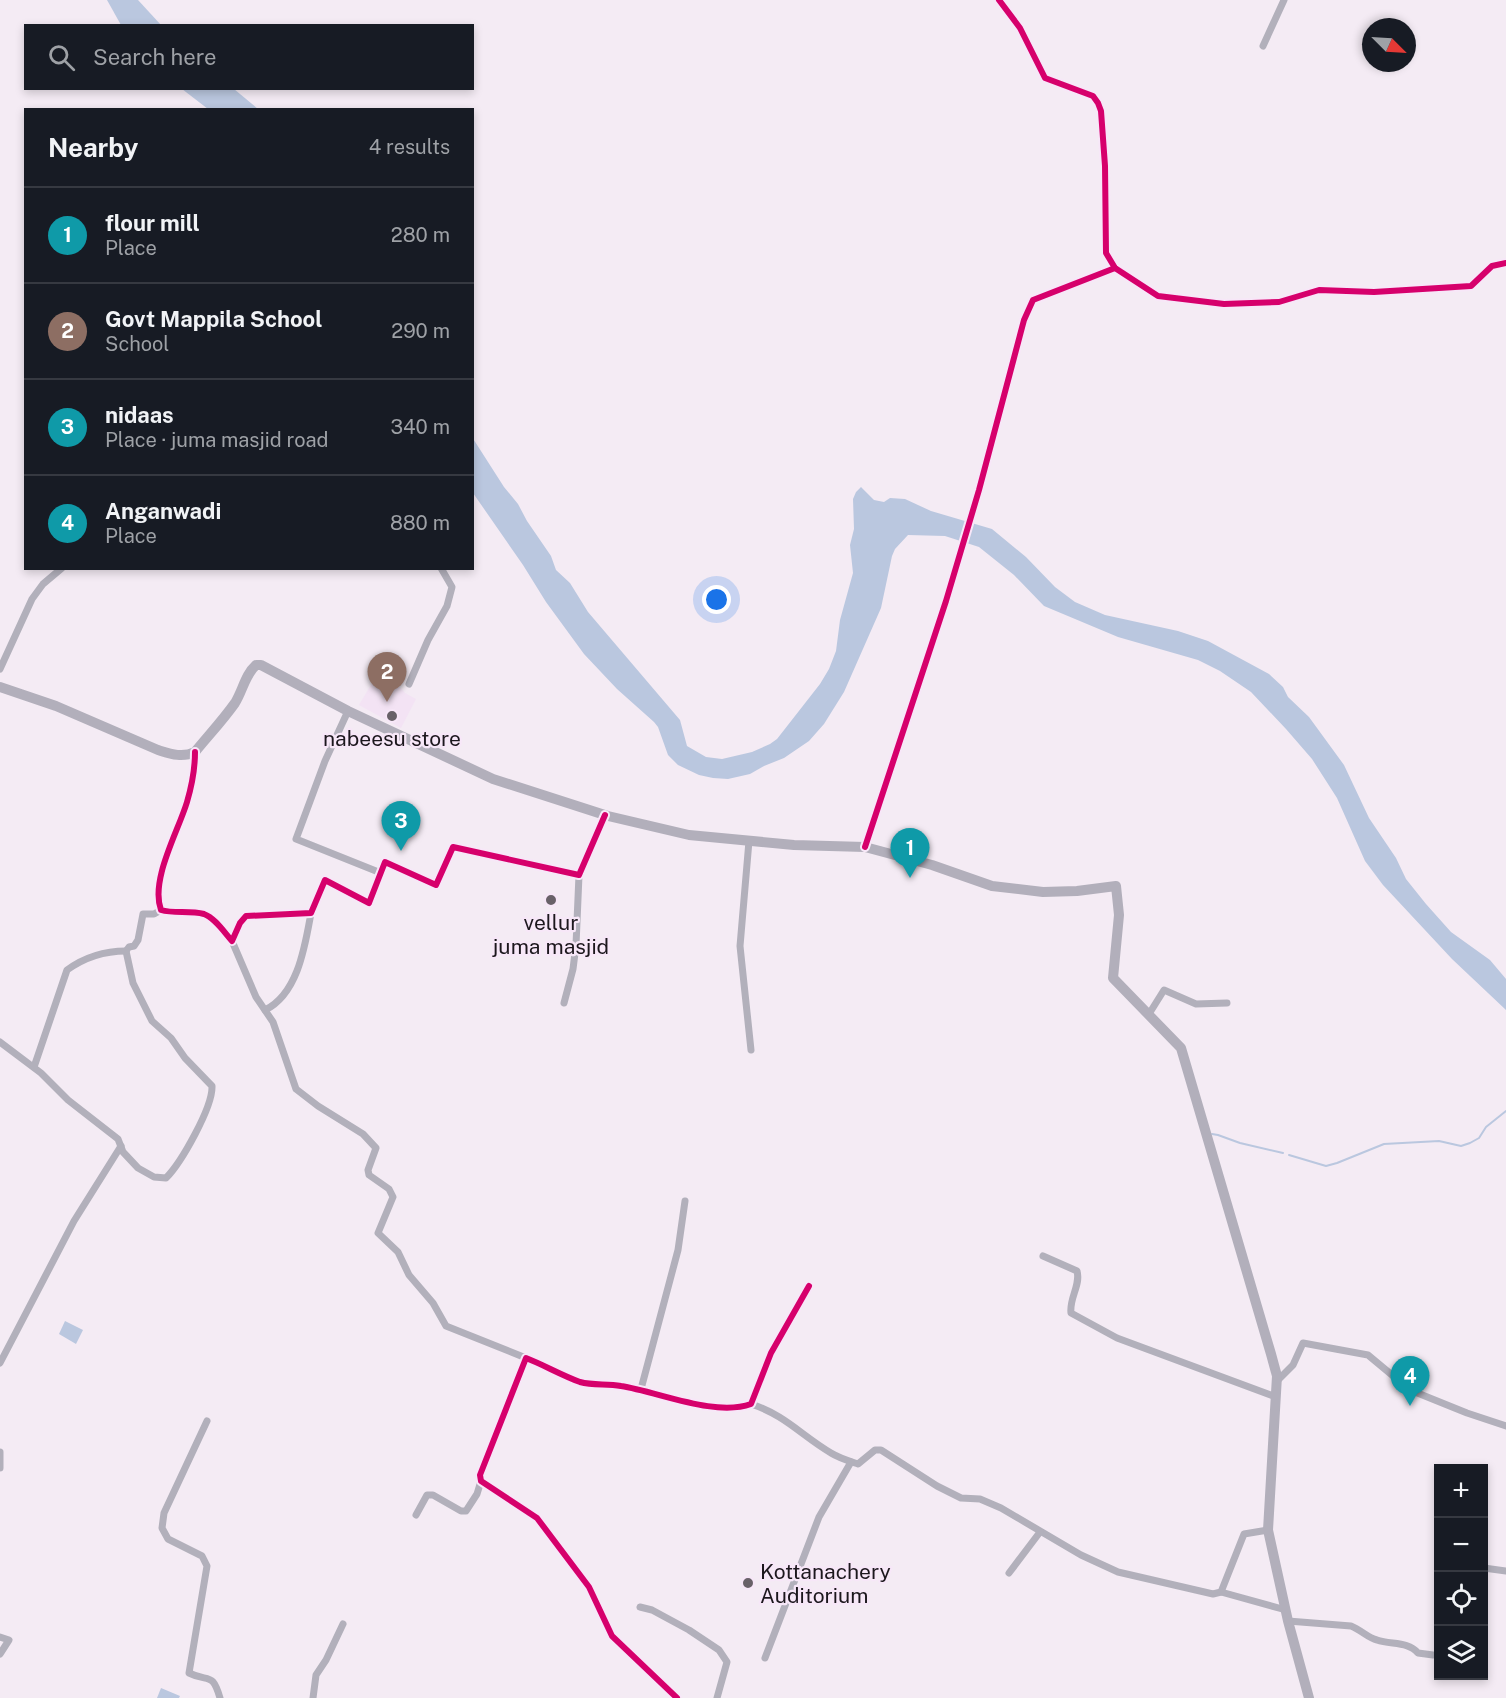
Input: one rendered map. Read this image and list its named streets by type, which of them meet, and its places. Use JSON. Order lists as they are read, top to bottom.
{
  "places": ["nabeesu store", "vellur juma masjid", "Kottanachery Auditorium"],
  "north": "bottom right",
  "page": {
    "search": "Search here",
    "heading": ["Nearby", "4 results"],
    "list": [
      {
        "mark": "1",
        "name": "flour mill",
        "note": "Place",
        "value": "280 m"
      },
      {
        "mark": "2",
        "name": "Govt Mappila School",
        "note": "School",
        "value": "290 m"
      },
      {
        "mark": "3",
        "name": "nidaas",
        "note": "Place · juma masjid road",
        "value": "340 m"
      },
      {
        "mark": "4",
        "name": "Anganwadi",
        "note": "Place",
        "value": "880 m"
      }
    ],
    "pins": [
      "2",
      "3",
      "1",
      "4"
    ],
    "map_buttons": ["+", "−"]
  }
}
